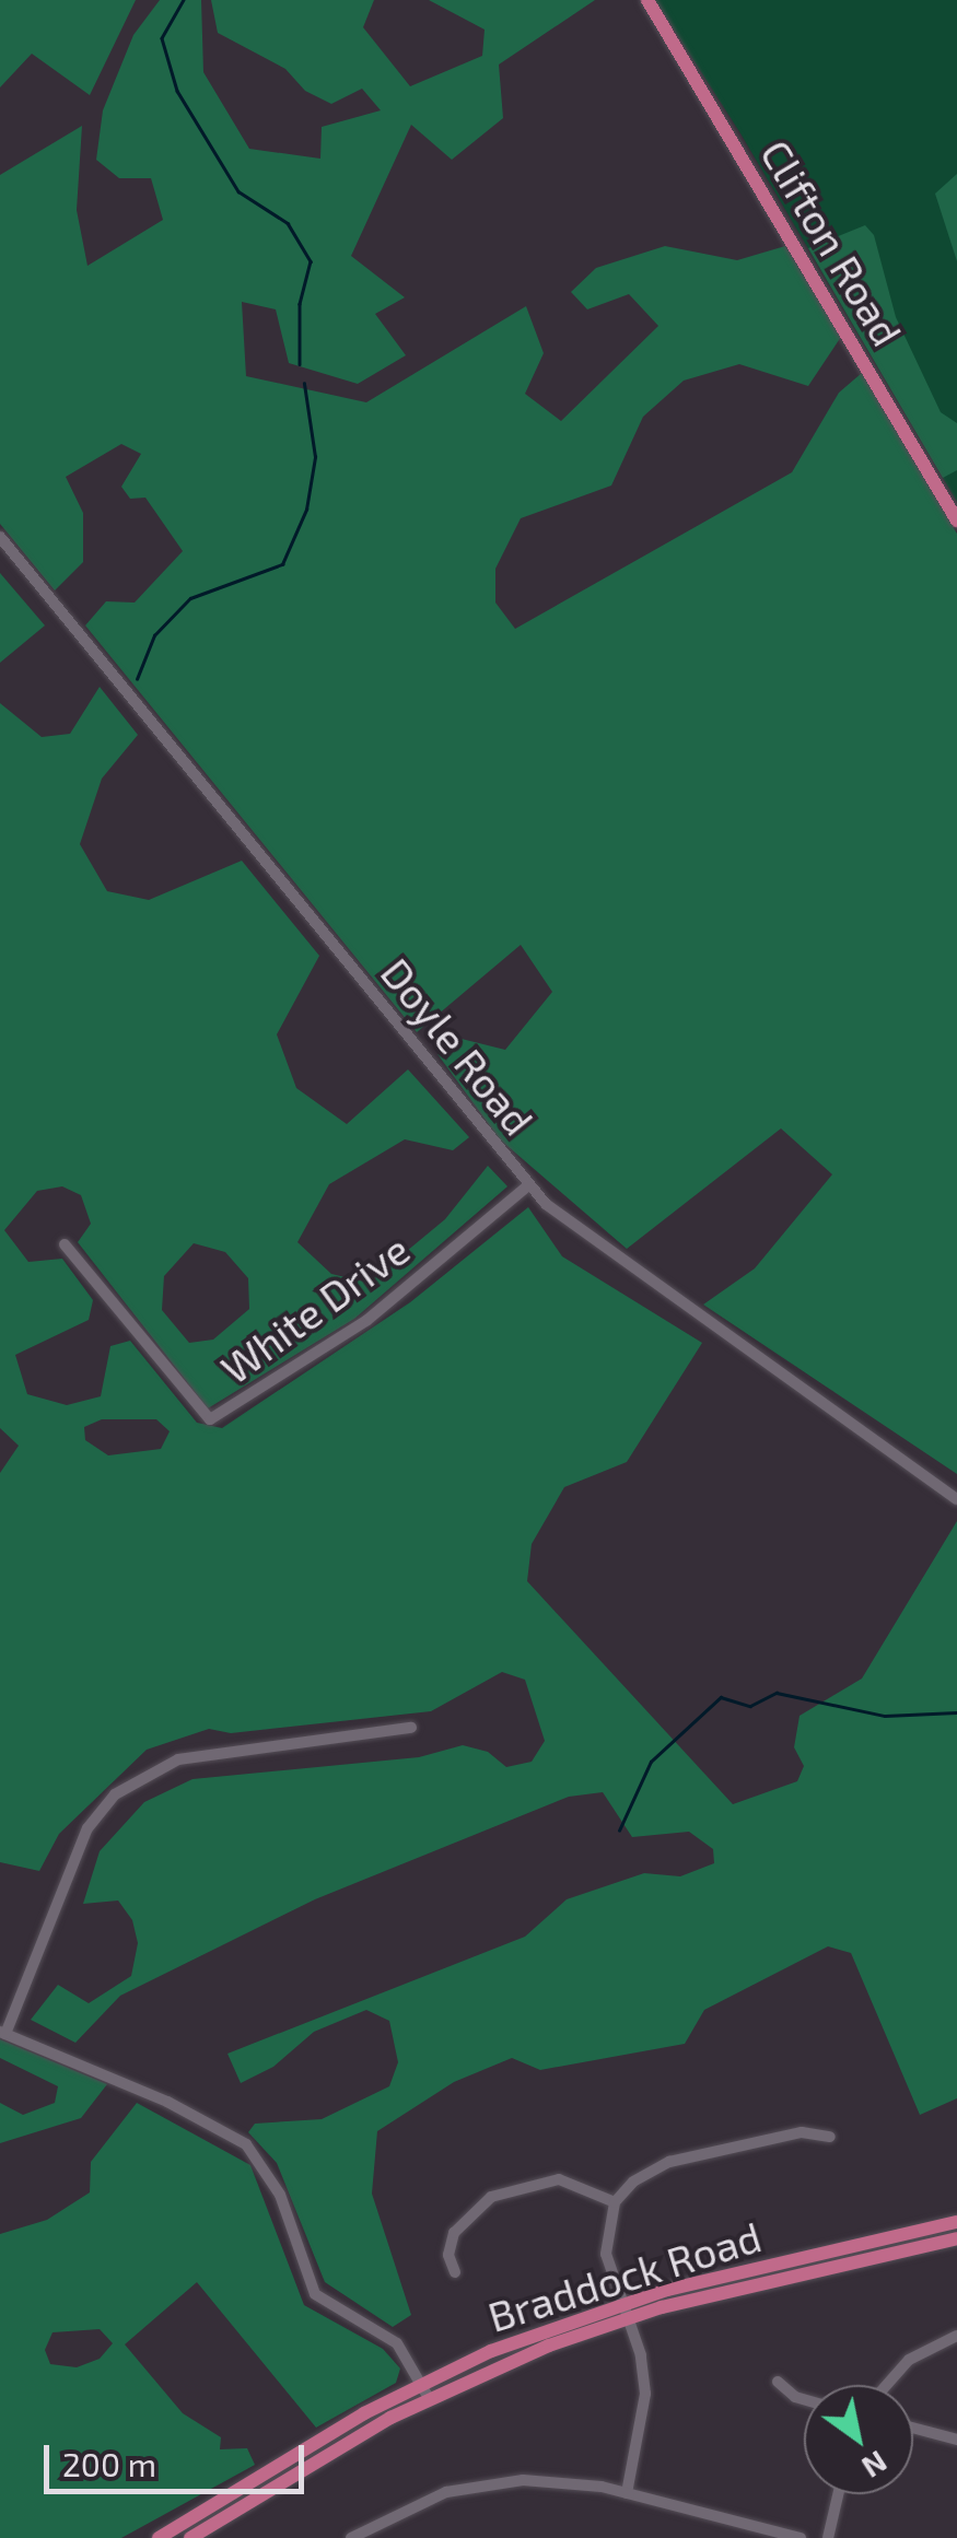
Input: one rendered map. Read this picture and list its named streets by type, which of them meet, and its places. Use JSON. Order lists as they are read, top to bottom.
{
  "streets": {
    "main road": ["Clifton Road", "Braddock Road"],
    "street": ["Doyle Road", "White Drive"]
  },
  "crossings": [
    ["Doyle Road", "White Drive"]
  ],
  "scale_bar": "200 m",
  "north": "bottom right"
}
